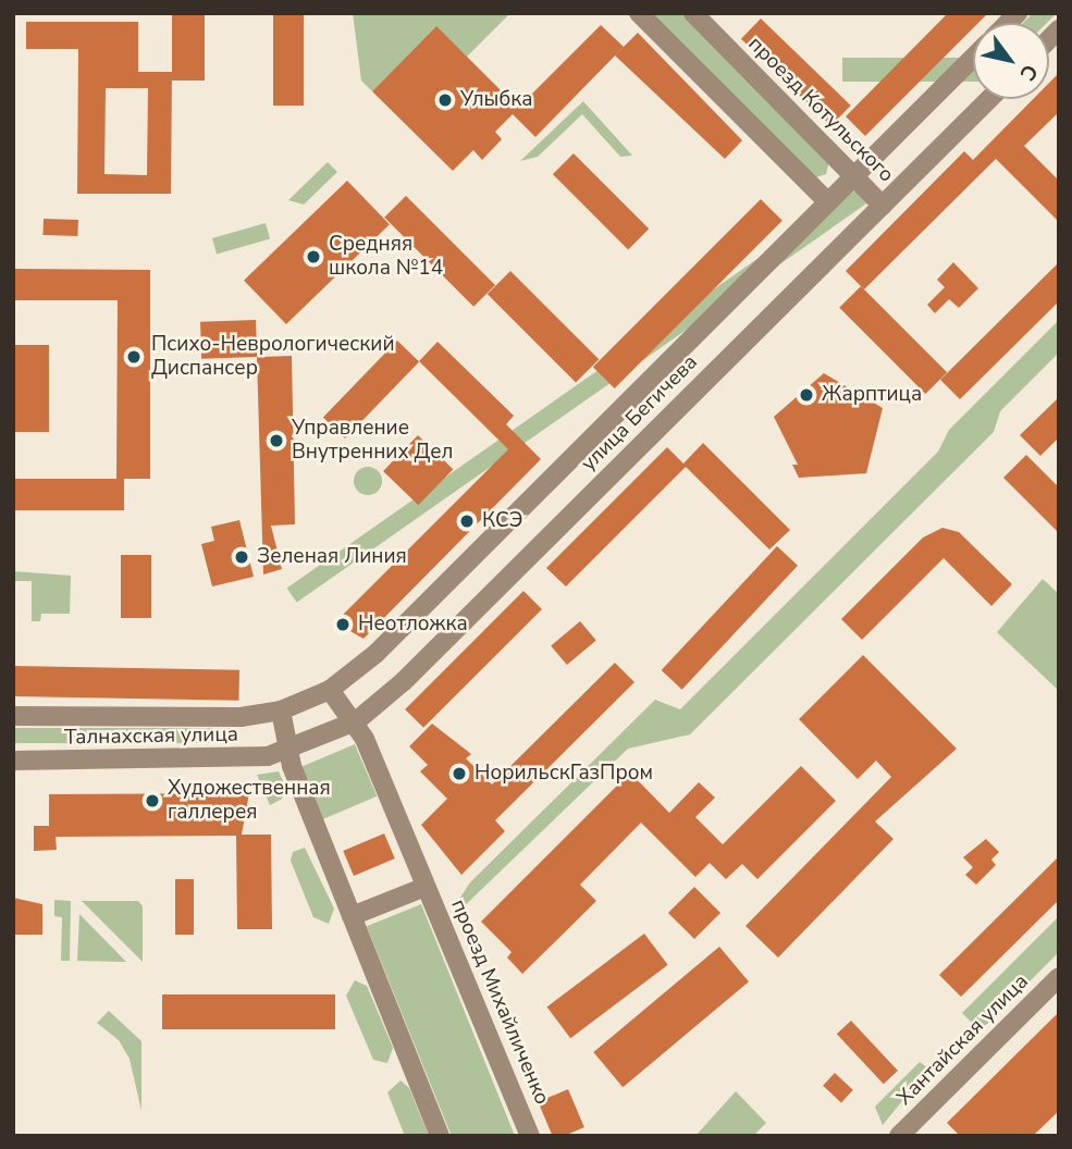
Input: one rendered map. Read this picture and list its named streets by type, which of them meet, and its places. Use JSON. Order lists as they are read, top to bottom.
{
  "streets": {
    "street": [
      "проезд Котульского",
      "улица Бегичева",
      "Талнахская улица",
      "проезд Михайличенко",
      "Хантайская улица"
    ]
  },
  "crossings": [
    ["проезд Котульского", "улица Бегичева"],
    ["улица Бегичева", "Талнахская улица"],
    ["улица Бегичева", "проезд Михайличенко"]
  ],
  "places": [
    "Улыбка",
    "Средняя школа №14",
    "Психо-Неврологический Диспансер",
    "Жарптица",
    "Управление Внутренних Дел",
    "КСЭ",
    "Зеленая Линия",
    "Неотложка",
    "НорильскГазПром",
    "Художественная галлерея"
  ],
  "north": "bottom right"
}
